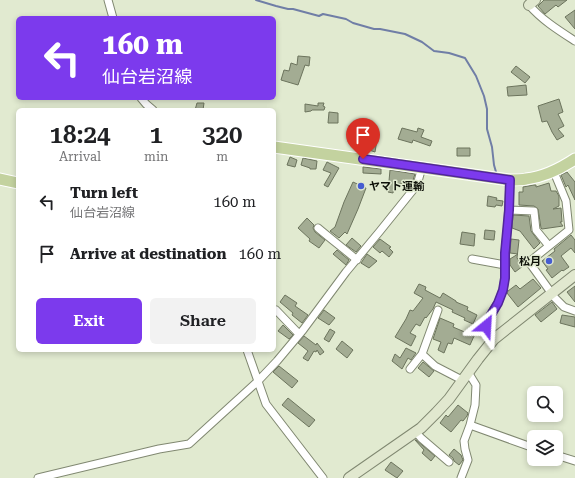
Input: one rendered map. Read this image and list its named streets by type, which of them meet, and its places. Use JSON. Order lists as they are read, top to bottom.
{
  "places": ["ヤマト運輸", "松月"],
  "page": {
    "turn": ["160 m", "仙台岩沼線"],
    "eta": [
      "18:24",
      "Arrival",
      "1",
      "min",
      "320",
      "m"
    ],
    "list": [
      {
        "name": "Turn left",
        "note": "仙台岩沼線",
        "value": "160 m"
      },
      {
        "name": "Arrive at destination",
        "value": "160 m"
      }
    ],
    "buttons": ["Exit", "Share"]
  }
}
